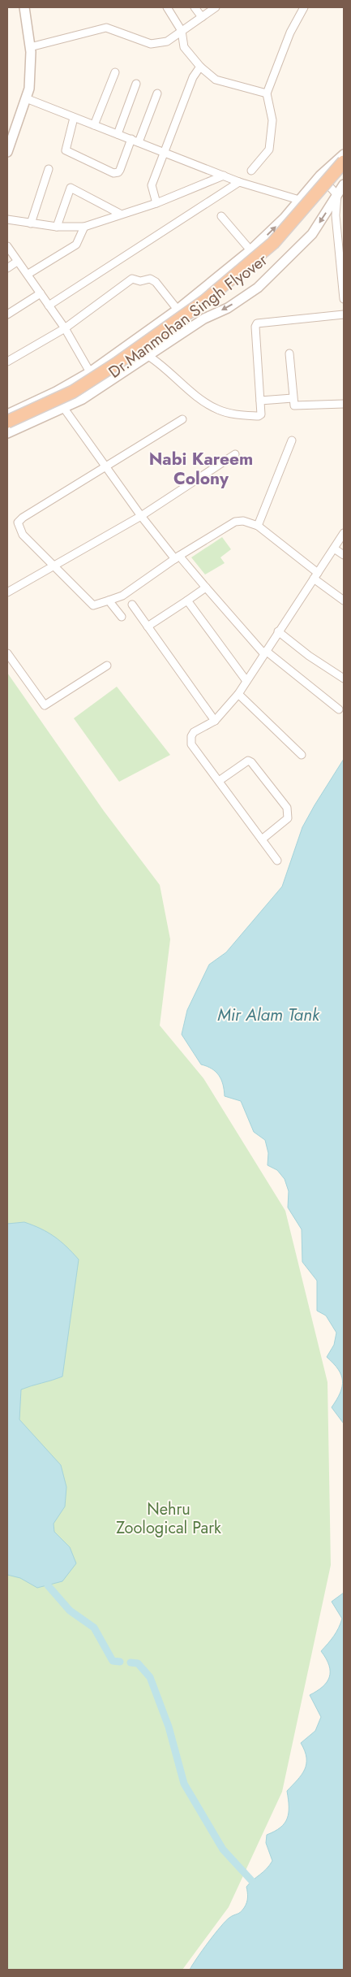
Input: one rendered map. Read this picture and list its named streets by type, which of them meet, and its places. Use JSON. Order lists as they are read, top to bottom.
{
  "streets": {
    "highway": ["Dr.Manmohan Singh Flyover"]
  },
  "districts": ["Nabi Kareem Colony"],
  "water": ["Mir Alam Tank"],
  "parks": ["Nehru Zoological Park"]
}
